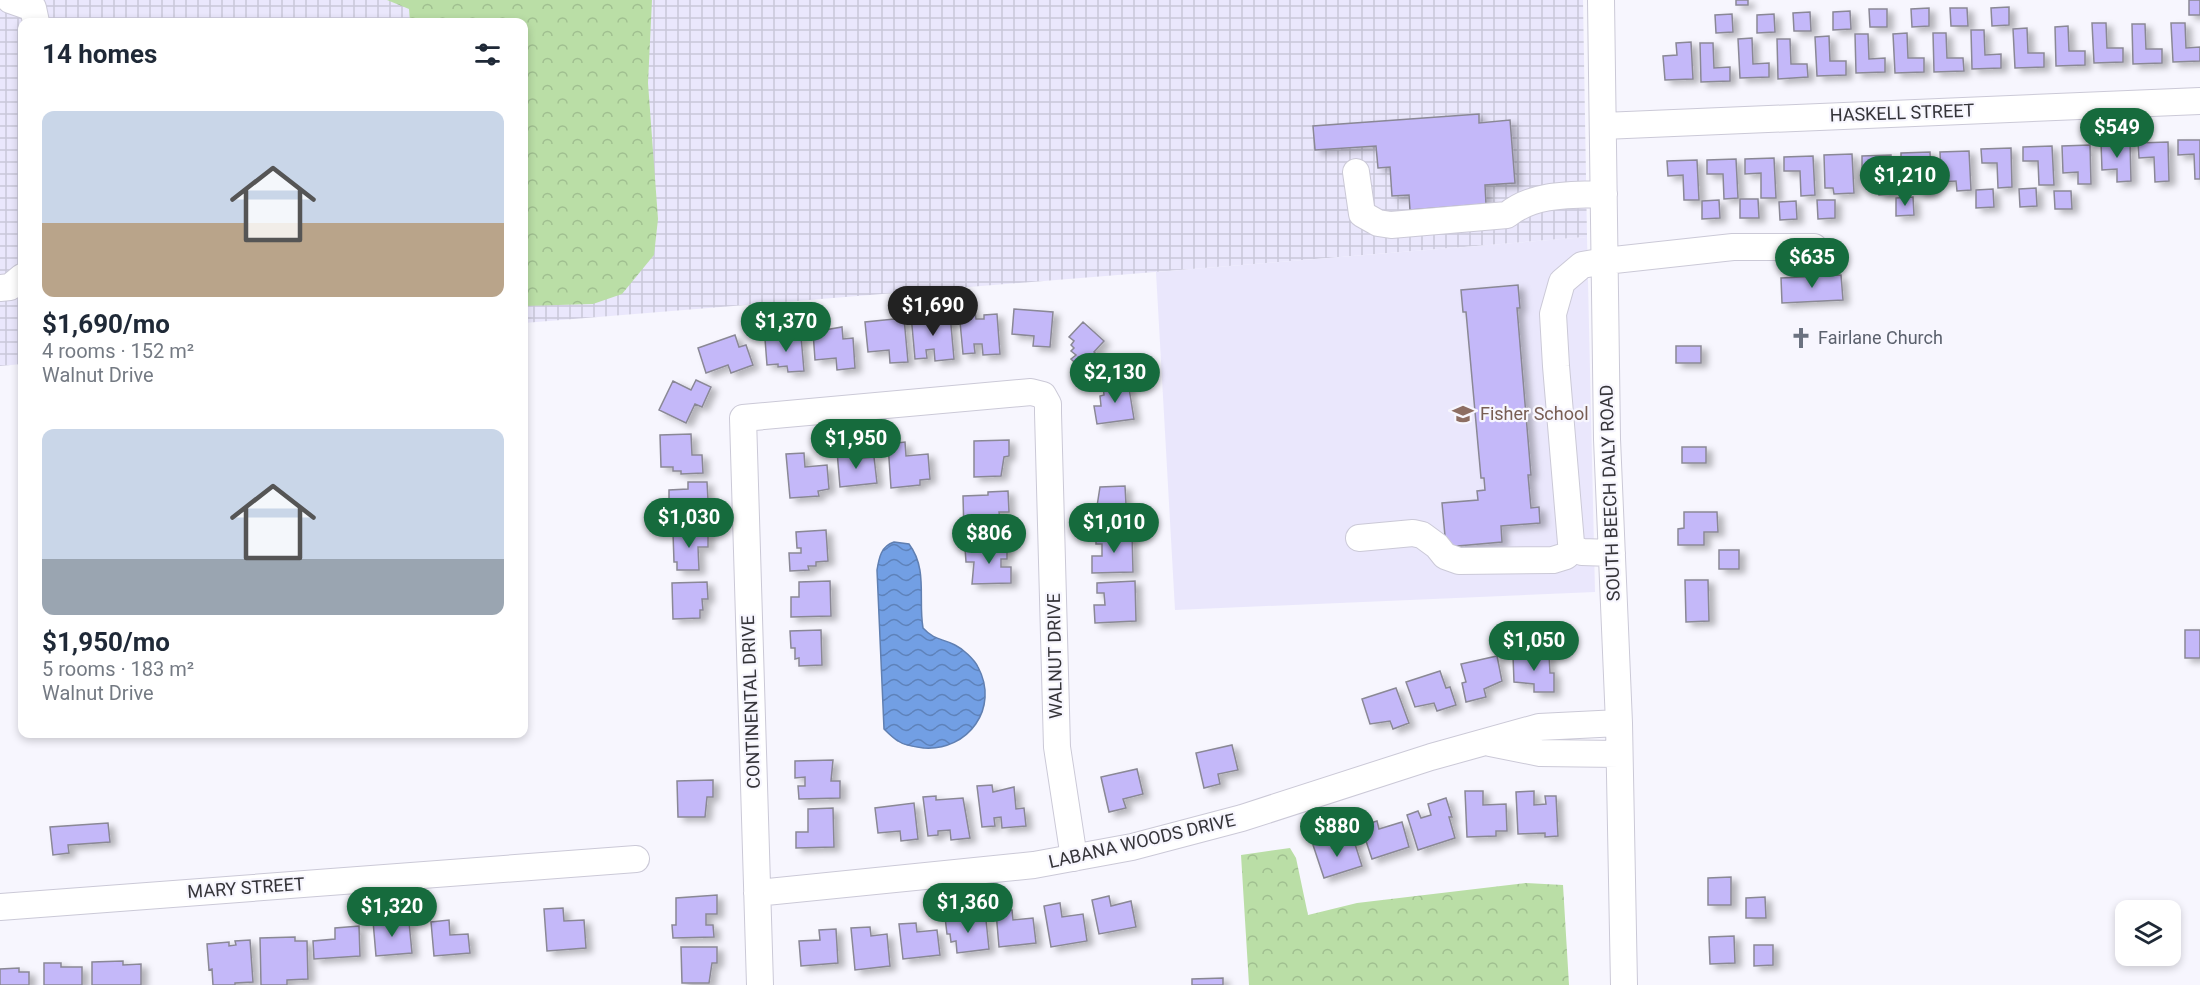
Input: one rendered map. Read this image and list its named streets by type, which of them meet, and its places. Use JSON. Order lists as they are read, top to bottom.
{
  "streets": {
    "street": [
      "HASKELL STREET",
      "SOUTH BEECH DALY ROAD",
      "WALNUT DRIVE",
      "CONTINENTAL DRIVE",
      "LABANA WOODS DRIVE",
      "MARY STREET"
    ]
  },
  "crossings": [
    ["HASKELL STREET", "SOUTH BEECH DALY ROAD"],
    ["SOUTH BEECH DALY ROAD", "LABANA WOODS DRIVE"],
    ["WALNUT DRIVE", "CONTINENTAL DRIVE"],
    ["WALNUT DRIVE", "LABANA WOODS DRIVE"],
    ["CONTINENTAL DRIVE", "LABANA WOODS DRIVE"]
  ],
  "places": {
    "church": ["Fairlane Church"],
    "school or university": ["Fisher School"]
  },
  "page": {
    "heading": "14 homes",
    "list": [
      {
        "name": "$1,690/mo",
        "note": "4 rooms · 152 m² · Walnut Drive"
      },
      {
        "name": "$1,950/mo",
        "note": "5 rooms · 183 m² · Walnut Drive"
      }
    ],
    "price": [
      "$549",
      "$1,210",
      "$635",
      "$1,690",
      "$1,370",
      "$2,130",
      "$1,950",
      "$1,030",
      "$1,010",
      "$806",
      "$1,050",
      "$880",
      "$1,360",
      "$1,320"
    ]
  }
}
